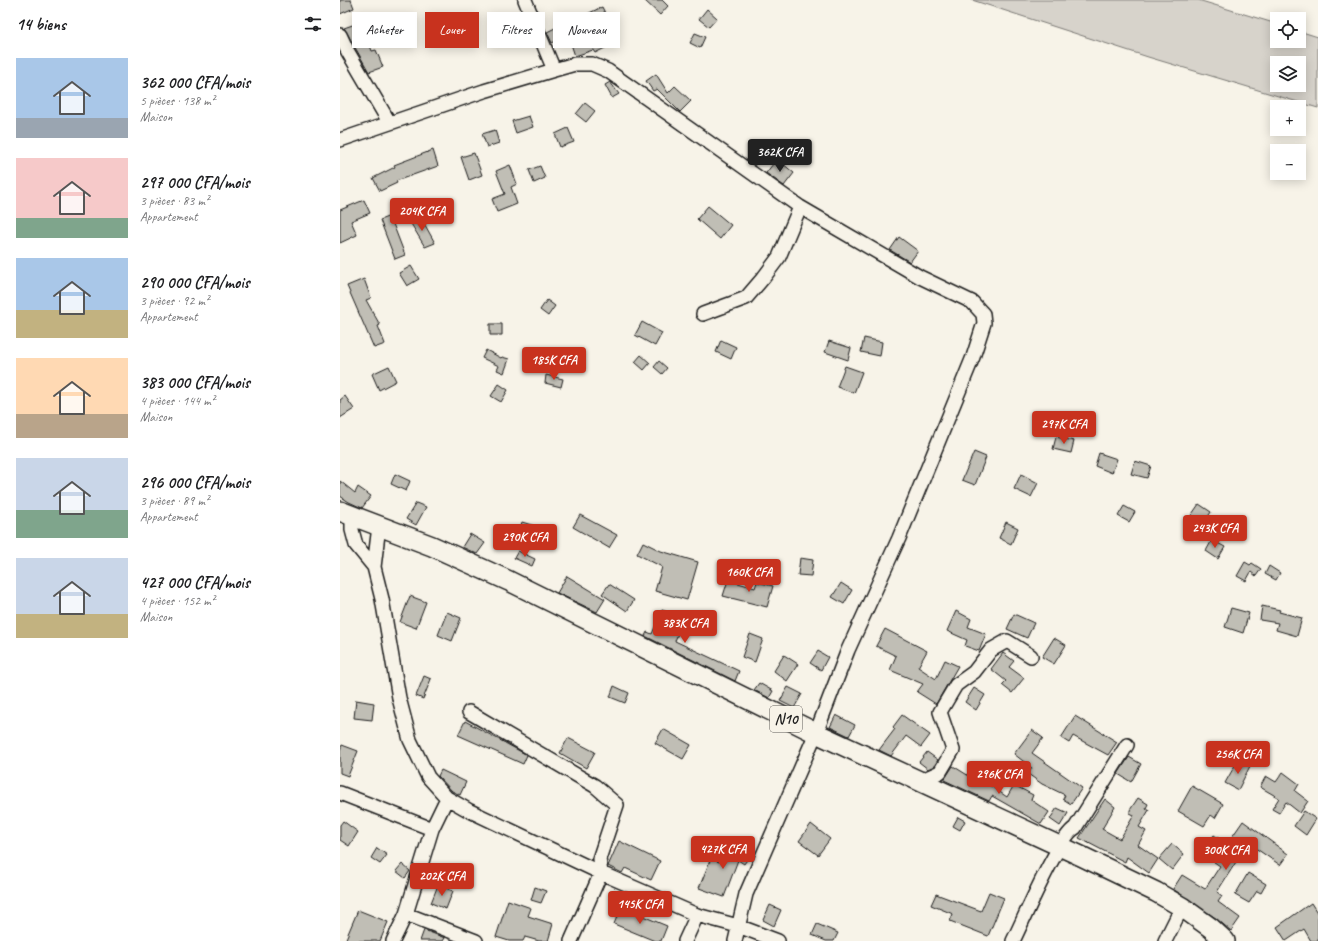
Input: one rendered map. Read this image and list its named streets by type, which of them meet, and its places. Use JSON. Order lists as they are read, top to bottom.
{
  "streets": {
    "highway": ["N10"]
  },
  "page": {
    "heading": "14 biens",
    "map_buttons": ["+", "−"],
    "chip": [
      "Acheter",
      "Louer",
      "Filtres",
      "Nouveau"
    ],
    "list": [
      {
        "name": "362 000 CFA/mois",
        "note": "5 pièces · 138 m² · Maison"
      },
      {
        "name": "297 000 CFA/mois",
        "note": "3 pièces · 83 m² · Appartement"
      },
      {
        "name": "290 000 CFA/mois",
        "note": "3 pièces · 92 m² · Appartement"
      },
      {
        "name": "383 000 CFA/mois",
        "note": "4 pièces · 144 m² · Maison"
      },
      {
        "name": "296 000 CFA/mois",
        "note": "3 pièces · 89 m² · Appartement"
      },
      {
        "name": "427 000 CFA/mois",
        "note": "4 pièces · 152 m² · Maison"
      }
    ],
    "price": [
      "362K CFA",
      "204K CFA",
      "185K CFA",
      "297K CFA",
      "243K CFA",
      "290K CFA",
      "160K CFA",
      "383K CFA",
      "256K CFA",
      "296K CFA",
      "427K CFA",
      "300K CFA",
      "202K CFA",
      "145K CFA"
    ]
  }
}
